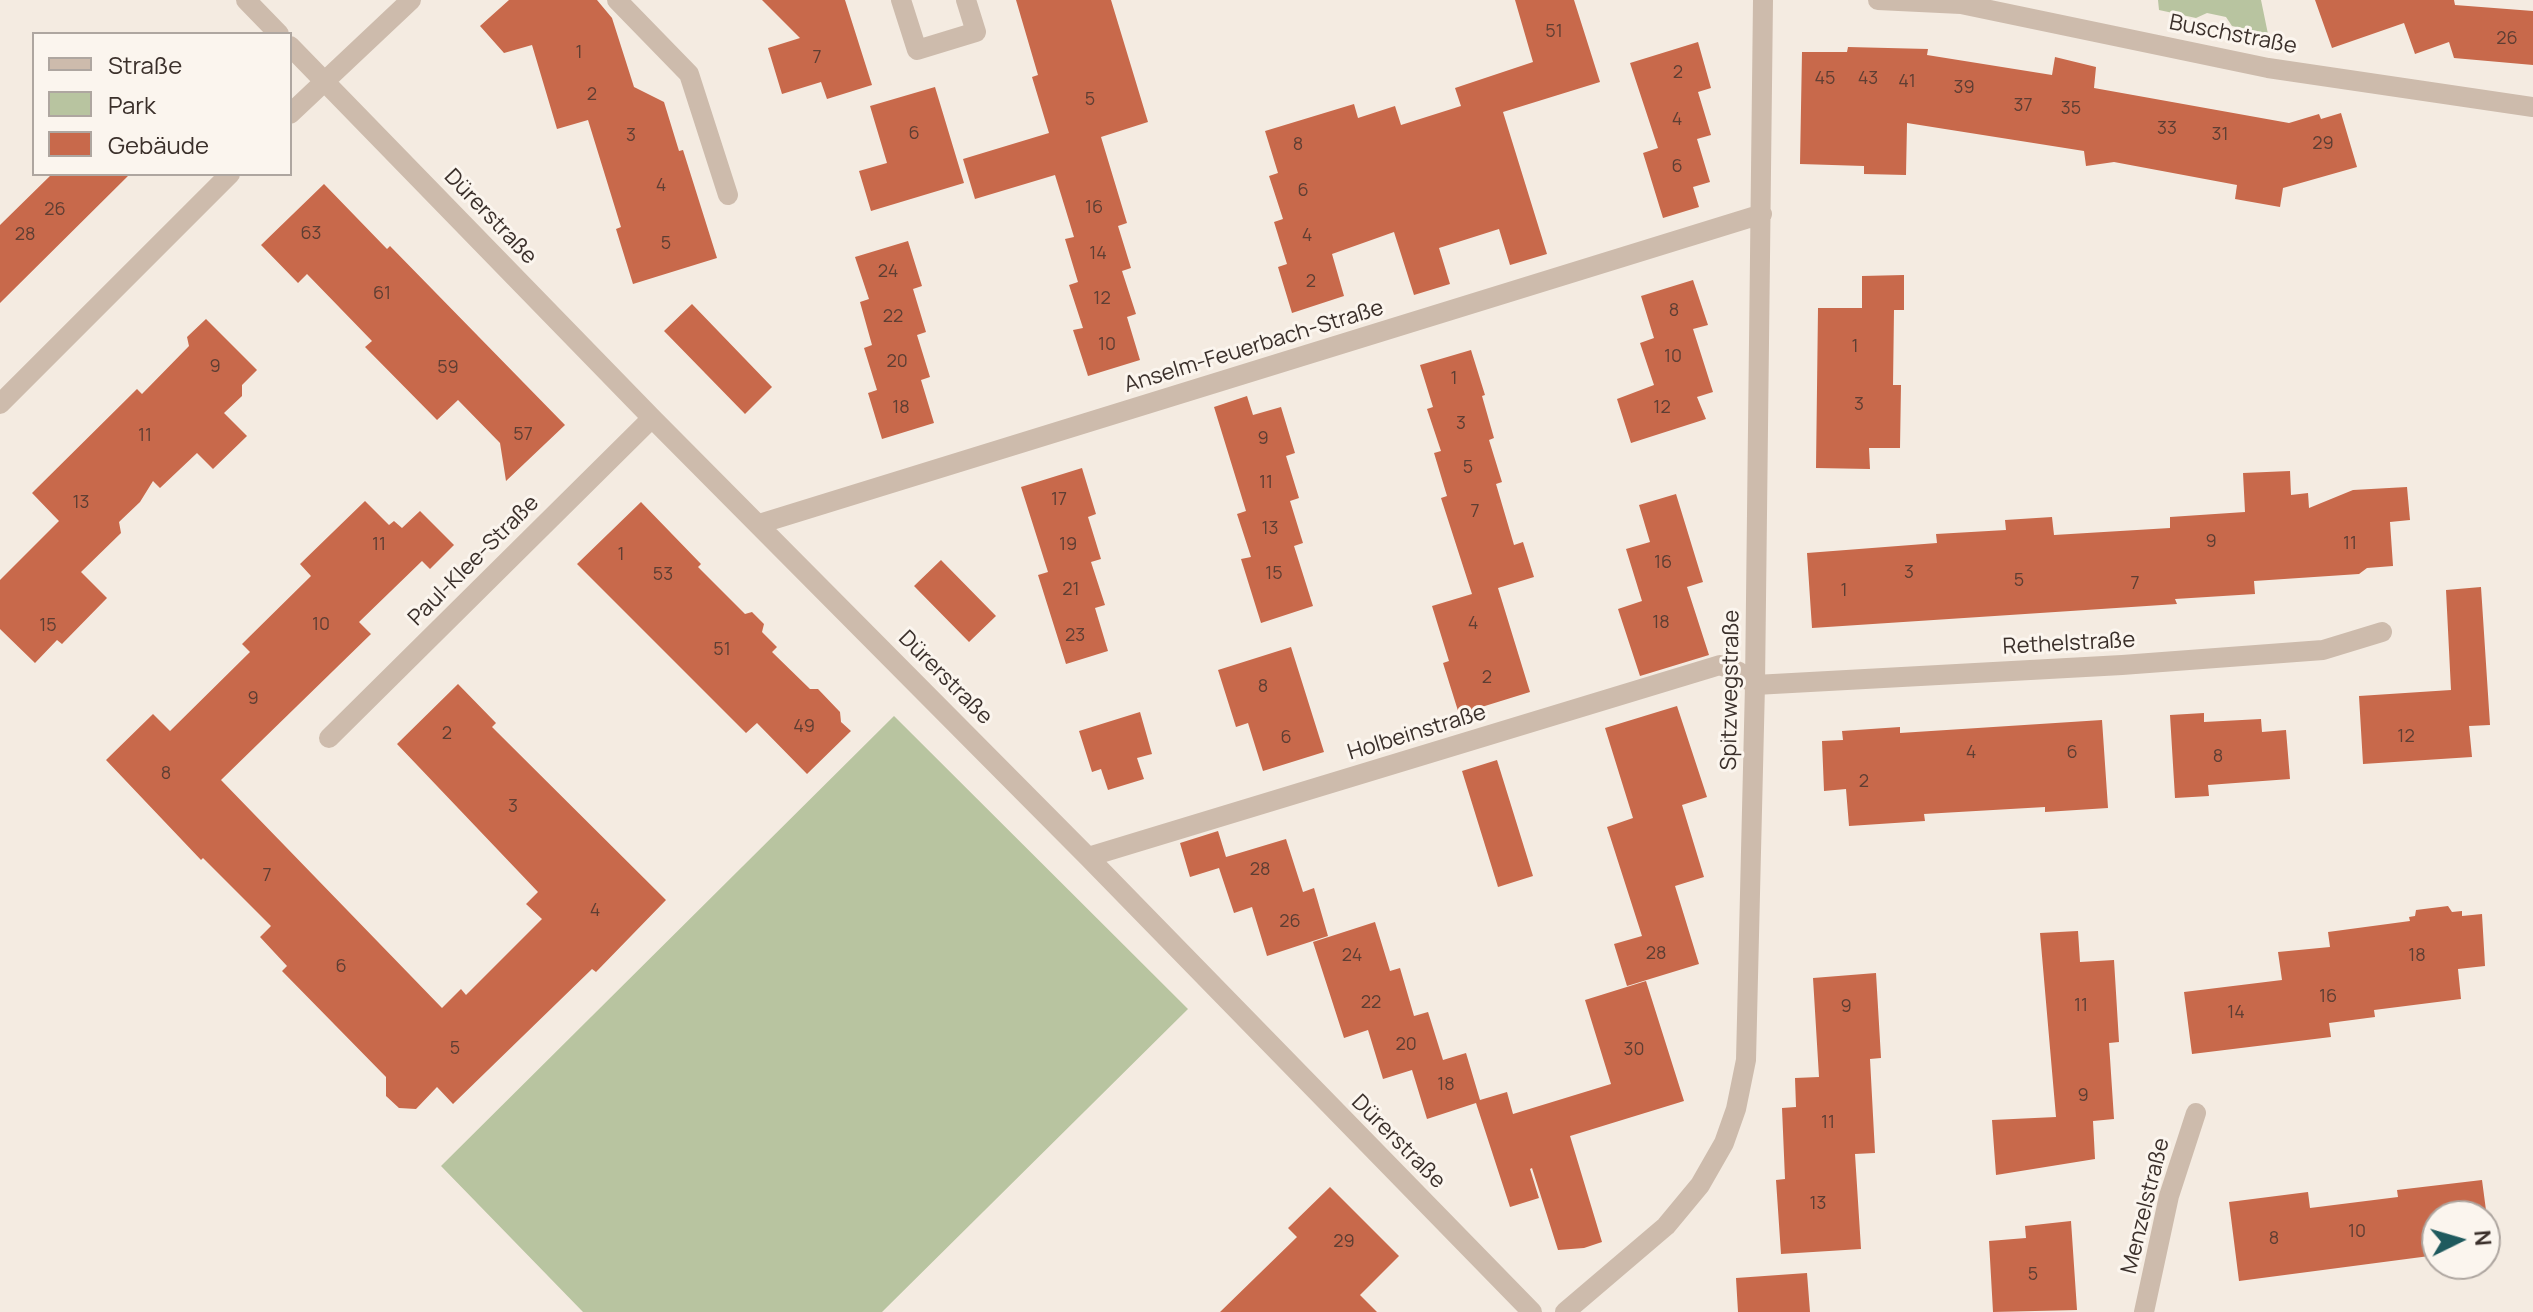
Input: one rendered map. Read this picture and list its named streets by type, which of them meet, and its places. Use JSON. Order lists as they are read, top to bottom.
{
  "streets": {
    "street": [
      "Buschstraße",
      "Dürerstraße",
      "Anselm-Feuerbach-Straße",
      "Paul-Klee-Straße",
      "Rethelstraße",
      "Spitzwegstraße",
      "Holbeinstraße",
      "Menzelstraße"
    ]
  },
  "crossings": [
    ["Dürerstraße", "Anselm-Feuerbach-Straße"],
    ["Dürerstraße", "Paul-Klee-Straße"],
    ["Dürerstraße", "Holbeinstraße"],
    ["Anselm-Feuerbach-Straße", "Spitzwegstraße"],
    ["Rethelstraße", "Spitzwegstraße"],
    ["Rethelstraße", "Holbeinstraße"],
    ["Spitzwegstraße", "Holbeinstraße"]
  ],
  "house_numbers": [
    "51",
    "26",
    "1",
    "7",
    "2",
    "45",
    "43",
    "41",
    "39",
    "2",
    "5",
    "37",
    "35",
    "4",
    "33",
    "6",
    "31",
    "3",
    "29",
    "8",
    "6",
    "4",
    "6",
    "16",
    "26",
    "63",
    "28",
    "4",
    "5",
    "14",
    "24",
    "2",
    "61",
    "12",
    "8",
    "22",
    "10",
    "1",
    "10",
    "20",
    "9",
    "59",
    "1",
    "3",
    "18",
    "12",
    "3",
    "57",
    "11",
    "9",
    "5",
    "11",
    "17",
    "13",
    "7",
    "13",
    "9",
    "11",
    "11",
    "19",
    "1",
    "16",
    "3",
    "15",
    "53",
    "5",
    "7",
    "21",
    "1",
    "18",
    "4",
    "10",
    "15",
    "23",
    "51",
    "2",
    "8",
    "9",
    "49",
    "2",
    "12",
    "6",
    "4",
    "6",
    "8",
    "8",
    "2",
    "3",
    "28",
    "7",
    "4",
    "26",
    "28",
    "24",
    "18",
    "6",
    "16",
    "22",
    "11",
    "9",
    "14",
    "20",
    "5",
    "30",
    "18",
    "9",
    "11",
    "13",
    "10",
    "8",
    "29",
    "5"
  ],
  "legend": ["Straße", "Park", "Gebäude"],
  "north": "right"
}
